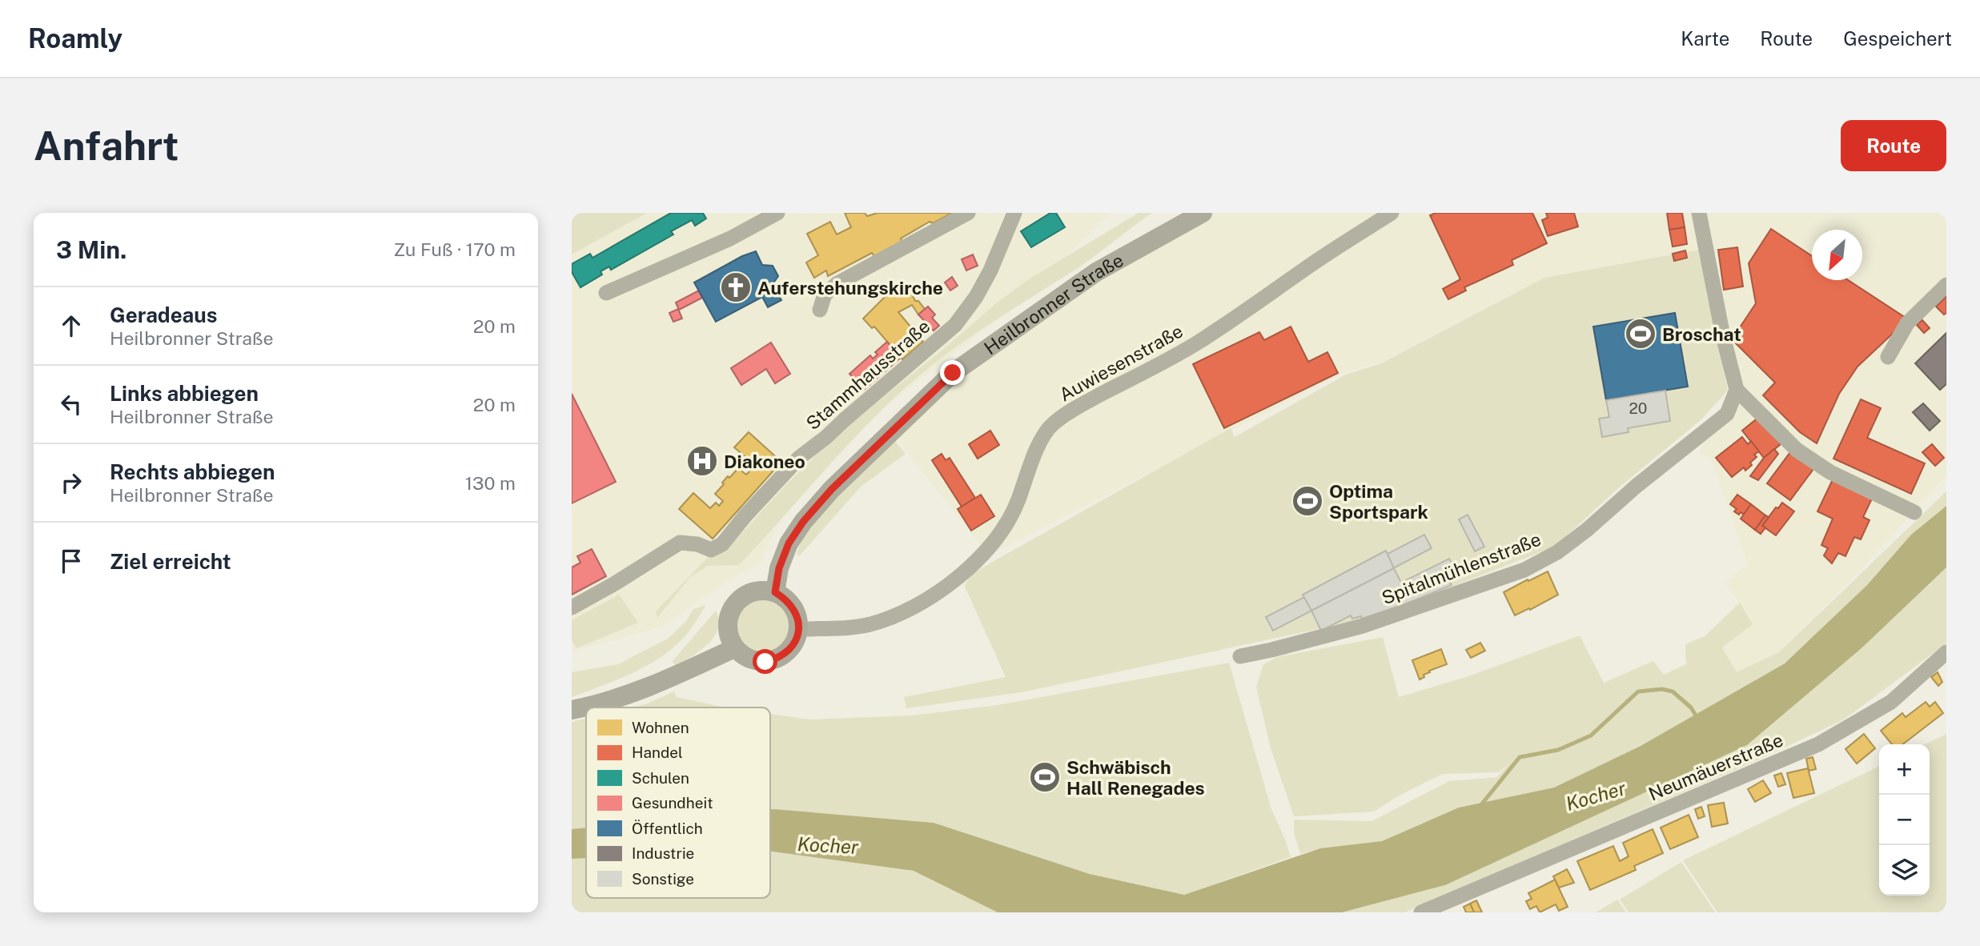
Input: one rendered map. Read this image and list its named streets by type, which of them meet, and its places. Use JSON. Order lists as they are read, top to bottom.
{
  "streets": {
    "main road": ["Heilbronner Straße"],
    "street": [
      "Auwiesenstraße",
      "Stammhausstraße",
      "Spitalmühlenstraße",
      "Neumäuerstraße"
    ]
  },
  "crossings": [
    ["Heilbronner Straße", "Auwiesenstraße"]
  ],
  "water": ["Kocher"],
  "places": {
    "church": ["Auferstehungskirche"],
    "sports": ["Broschat", "Optima Sportspark", "Schwäbisch Hall Renegades"],
    "hospital": ["Diakoneo"]
  },
  "house_numbers": ["20"],
  "legend": [
    "Wohnen",
    "Handel",
    "Schulen",
    "Gesundheit",
    "Öffentlich",
    "Industrie",
    "Sonstige"
  ],
  "north": "bottom left",
  "page": {
    "header": "Roamly",
    "nav": ["Karte", "Route", "Gespeichert"],
    "buttons": "Route",
    "title": "Anfahrt",
    "heading": ["3 Min.", "Zu Fuß · 170 m"],
    "list": [
      ["Geradeaus", "Heilbronner Straße", "20 m"],
      ["Links abbiegen", "Heilbronner Straße", "20 m"],
      ["Rechts abbiegen", "Heilbronner Straße", "130 m"],
      "Ziel erreicht"
    ],
    "map_buttons": ["+", "−"]
  }
}
